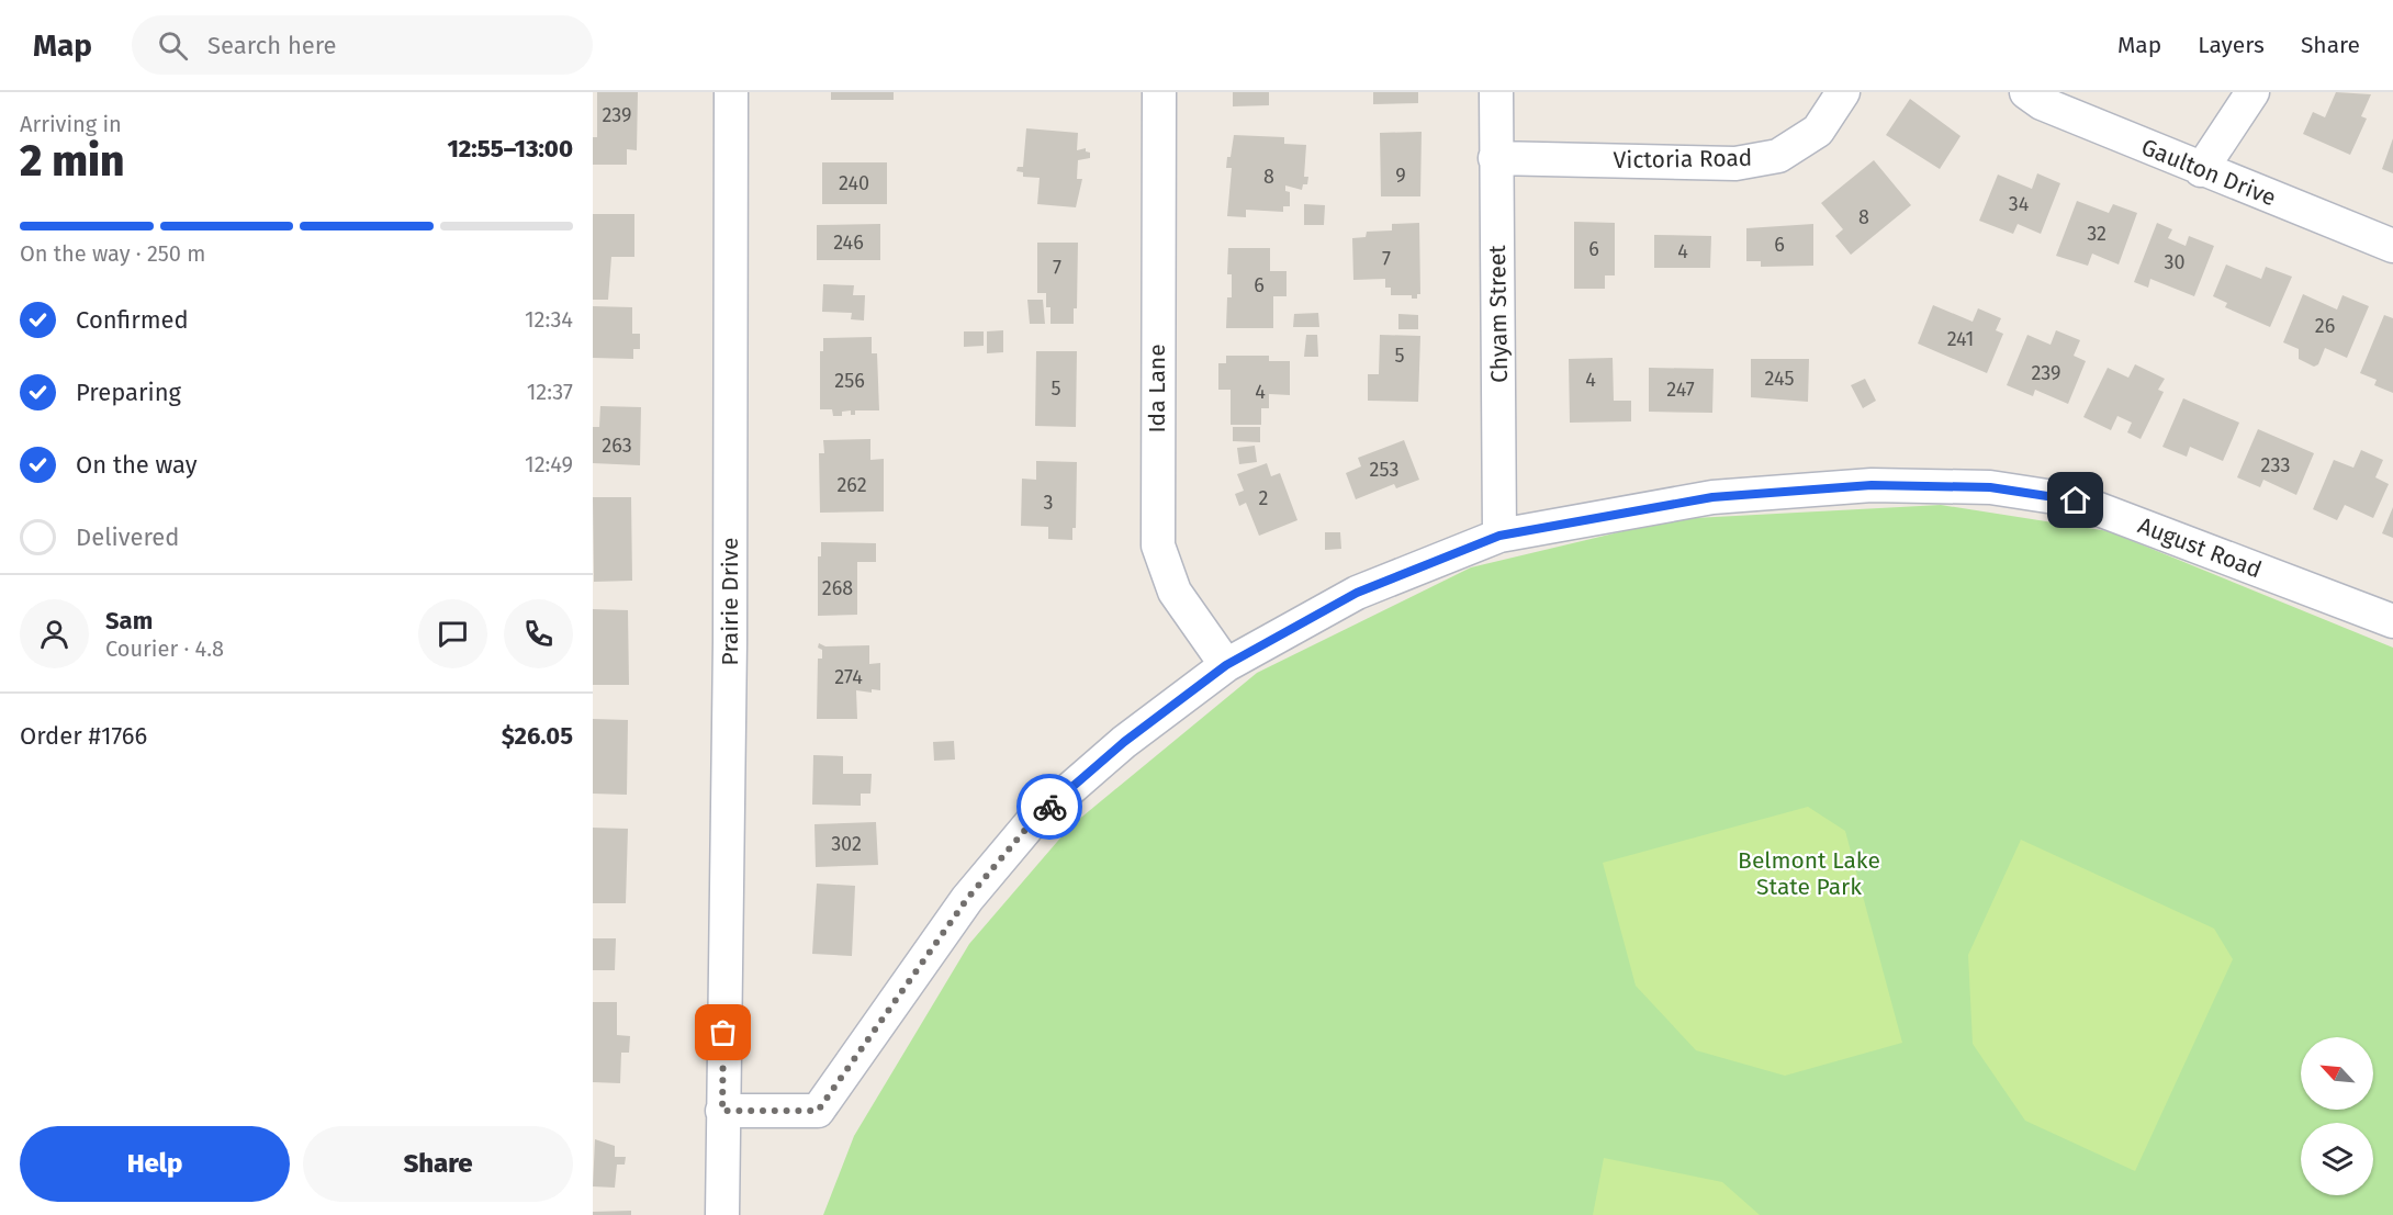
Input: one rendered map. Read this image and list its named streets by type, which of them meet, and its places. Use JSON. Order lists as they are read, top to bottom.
{
  "streets": {
    "street": [
      "Victoria Road",
      "Gaulton Drive",
      "Chyam Street",
      "Ida Lane",
      "August Road",
      "Prairie Drive"
    ]
  },
  "crossings": [
    ["Victoria Road", "Chyam Street"],
    ["Chyam Street", "August Road"],
    ["Ida Lane", "August Road"],
    ["August Road", "Prairie Drive"]
  ],
  "parks": ["Belmont Lake State Park"],
  "house_numbers": [
    "239",
    "9",
    "8",
    "240",
    "34",
    "8",
    "32",
    "246",
    "6",
    "6",
    "4",
    "7",
    "30",
    "7",
    "6",
    "26",
    "241",
    "5",
    "239",
    "245",
    "4",
    "256",
    "5",
    "247",
    "4",
    "263",
    "233",
    "253",
    "262",
    "2",
    "3",
    "268",
    "274",
    "302"
  ],
  "north": "top left",
  "page": {
    "header": "Map",
    "search": "Search here",
    "nav": ["Map", "Layers", "Share"],
    "heading": ["2 min", "Arriving in", "12:55–13:00"],
    "panel": [
      "Sam",
      "Courier · 4.8",
      "Order #1766",
      "$26.05"
    ],
    "bar": "On the way · 250 m",
    "list": [
      ["Confirmed", "12:34"],
      ["Preparing", "12:37"],
      ["On the way", "12:49"],
      "Delivered"
    ],
    "buttons": ["Help", "Share"]
  }
}
